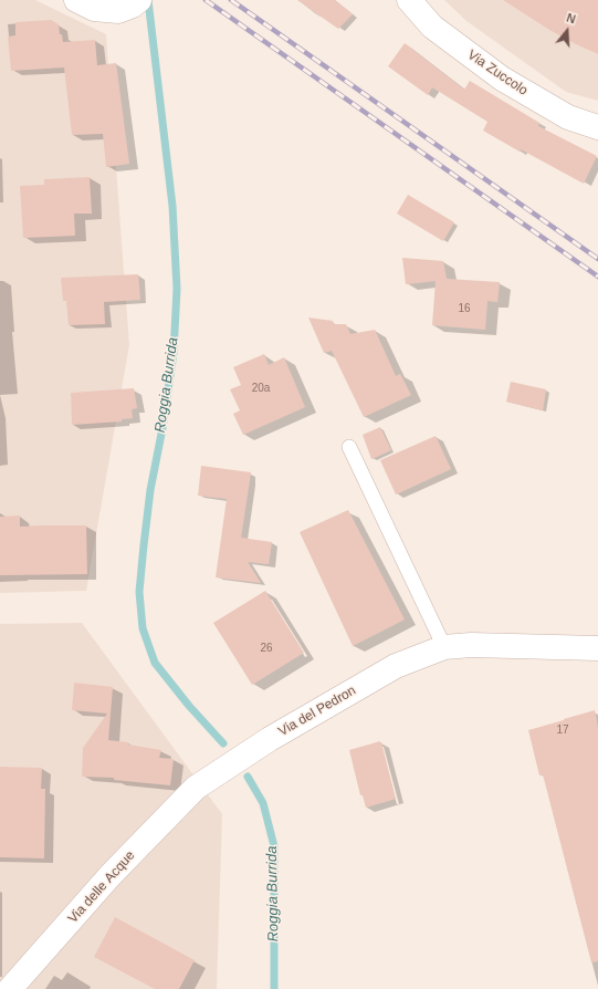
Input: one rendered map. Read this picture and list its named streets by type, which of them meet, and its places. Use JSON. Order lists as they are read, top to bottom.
{
  "streets": {
    "street": ["Via Zuccolo", "Via del Pedron", "Via delle Acque"]
  },
  "crossings": [
    ["Via del Pedron", "Via delle Acque"]
  ],
  "water": ["Roggia Burrida"],
  "house_numbers": [
    "16",
    "20a",
    "26",
    "17"
  ],
  "north": "top"
}
